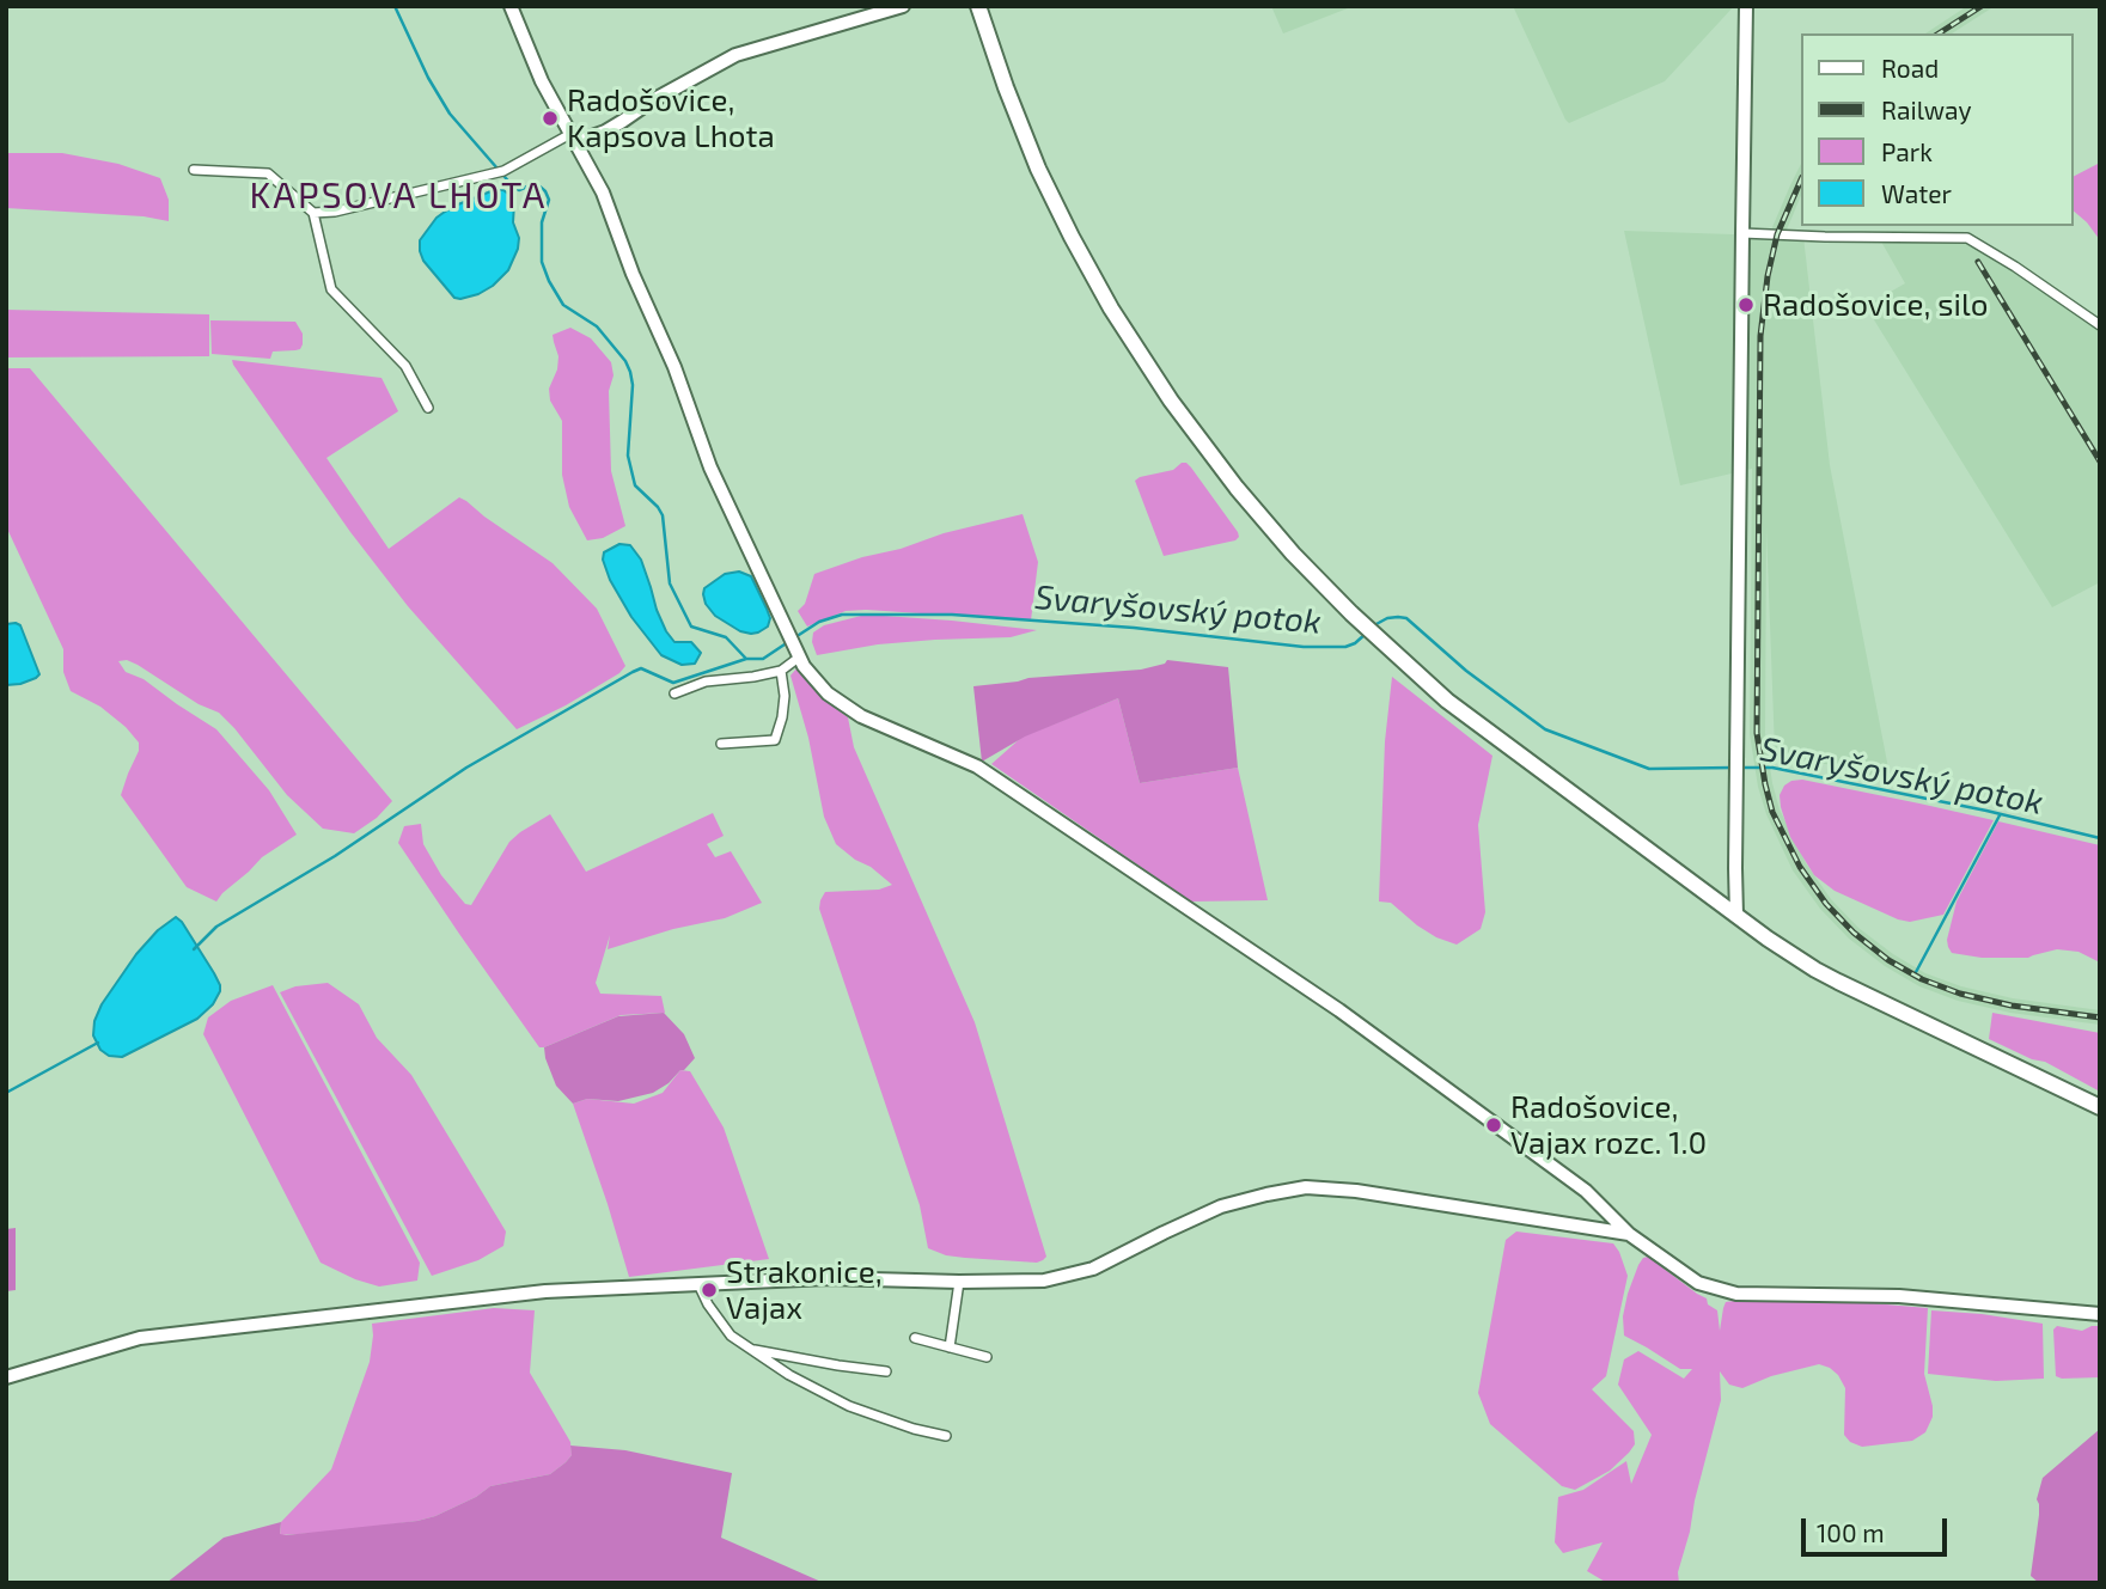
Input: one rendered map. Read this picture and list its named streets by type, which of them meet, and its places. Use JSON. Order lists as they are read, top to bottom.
{
  "districts": ["KAPSOVA LHOTA"],
  "water": ["Svaryšovský potok"],
  "places": [
    "Radošovice, Kapsova Lhota",
    "Radošovice, silo",
    "Radošovice, Vajax rozc. 1.0",
    "Strakonice, Vajax"
  ],
  "legend": [
    "Road",
    "Railway",
    "Park",
    "Water"
  ],
  "scale_bar": "100 m"
}
